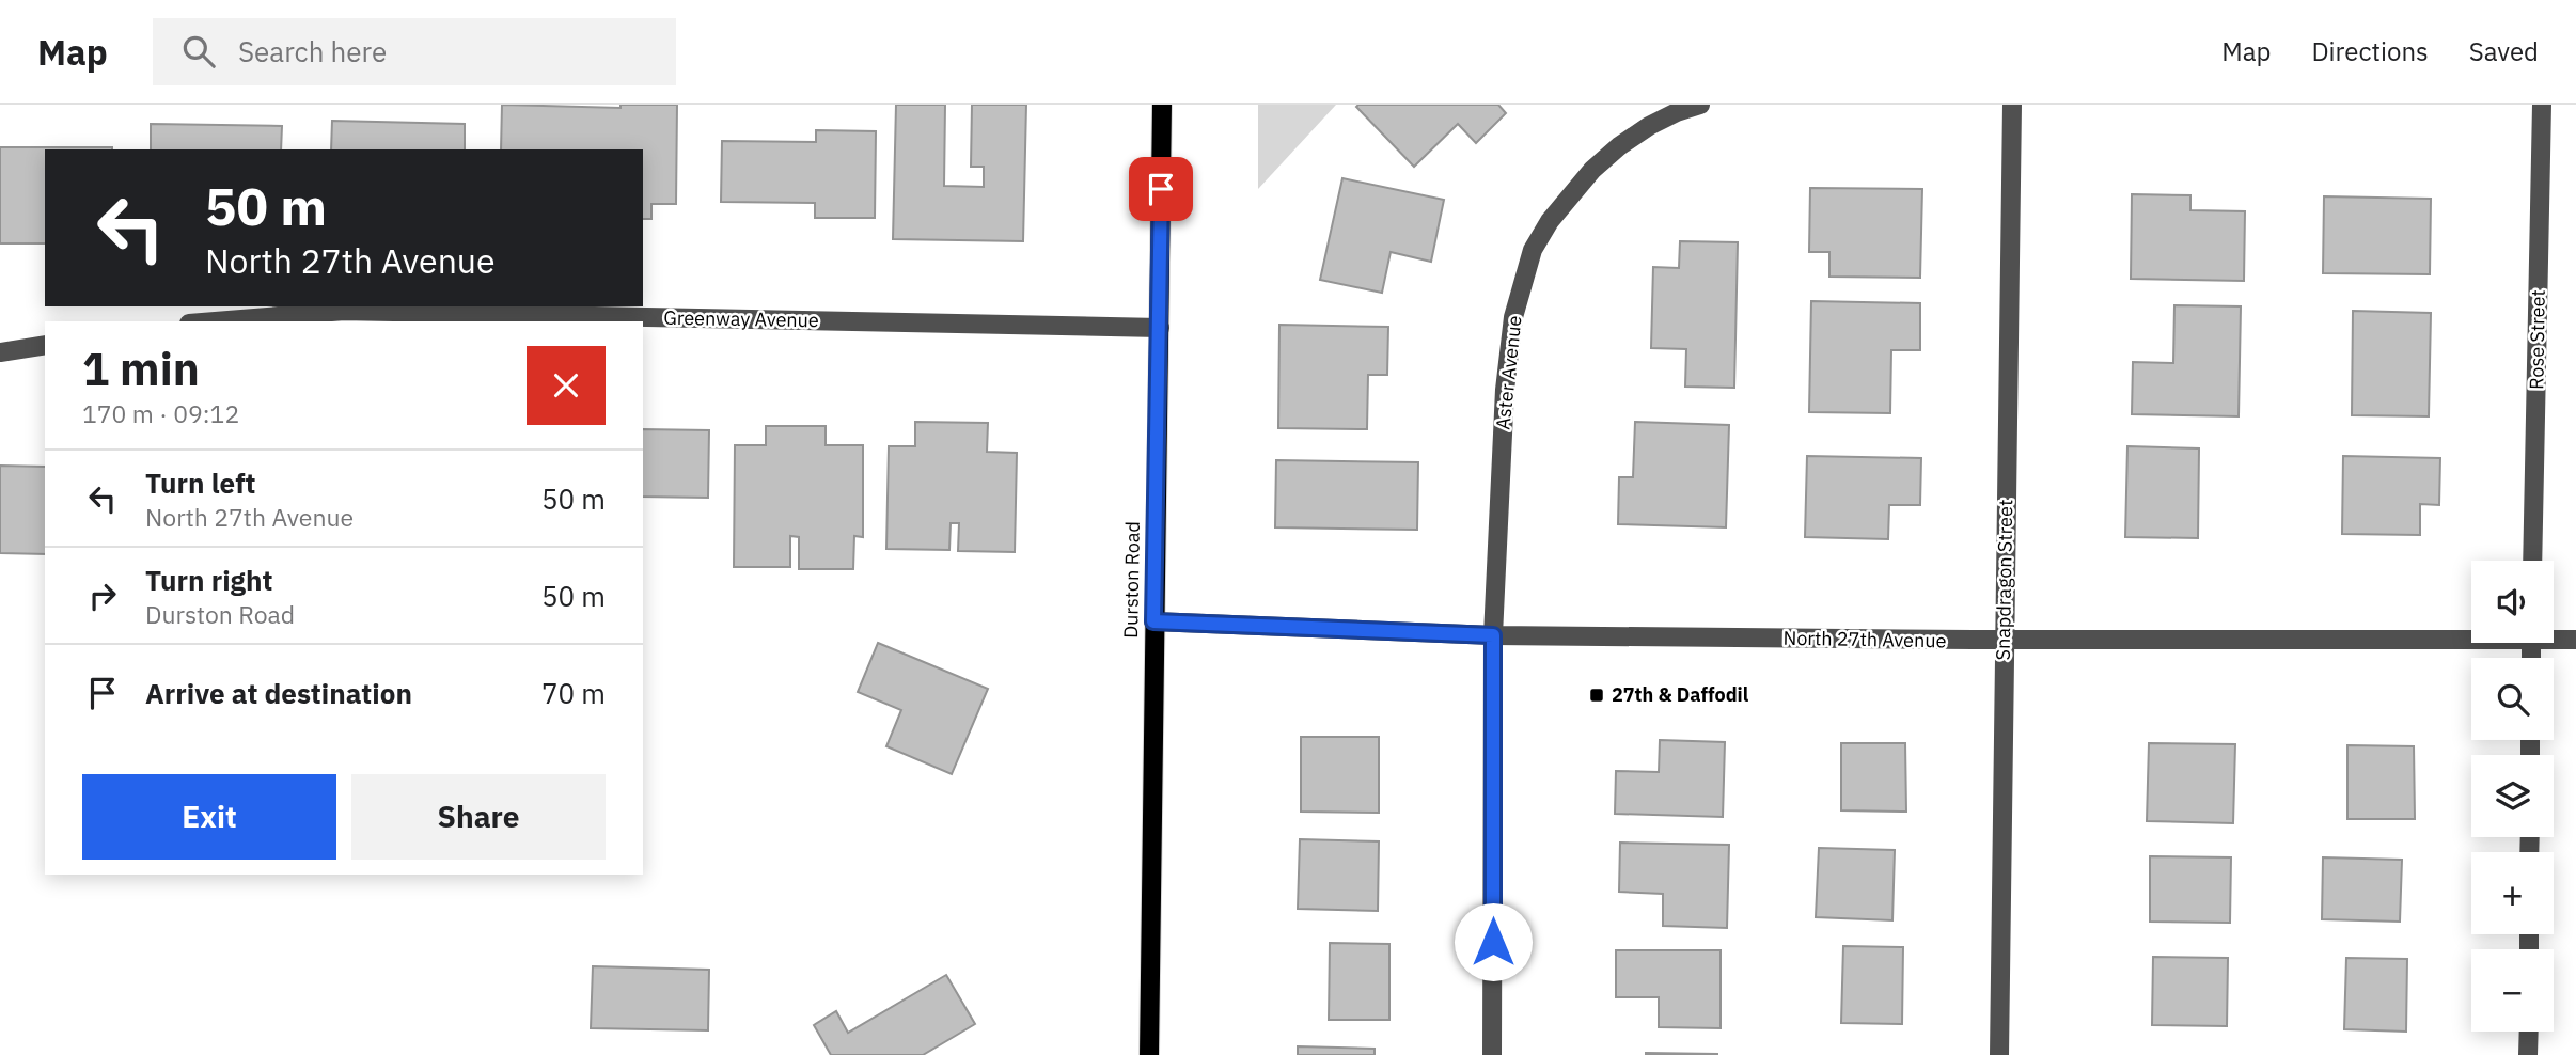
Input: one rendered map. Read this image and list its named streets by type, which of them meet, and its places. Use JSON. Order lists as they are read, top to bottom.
{
  "streets": {
    "main road": ["Durston Road"],
    "street": [
      "Greenway Avenue",
      "Rose Street",
      "Aster Avenue",
      "Snapdragon Street",
      "North 27th Avenue"
    ]
  },
  "crossings": [
    ["Greenway Avenue", "Durston Road"],
    ["Aster Avenue", "North 27th Avenue"],
    ["Durston Road", "North 27th Avenue"],
    ["Snapdragon Street", "North 27th Avenue"]
  ],
  "places": {
    "transit": ["27th & Daffodil"]
  },
  "page": {
    "header": "Map",
    "search": "Search here",
    "nav": ["Map", "Directions", "Saved"],
    "turn": ["50 m", "North 27th Avenue"],
    "heading": ["1 min", "170 m · 09:12"],
    "list": [
      {
        "name": "Turn left",
        "note": "North 27th Avenue",
        "value": "50 m"
      },
      {
        "name": "Turn right",
        "note": "Durston Road",
        "value": "50 m"
      },
      {
        "name": "Arrive at destination",
        "value": "70 m"
      }
    ],
    "map_buttons": ["+", "−"],
    "buttons": ["Exit", "Share"]
  }
}
